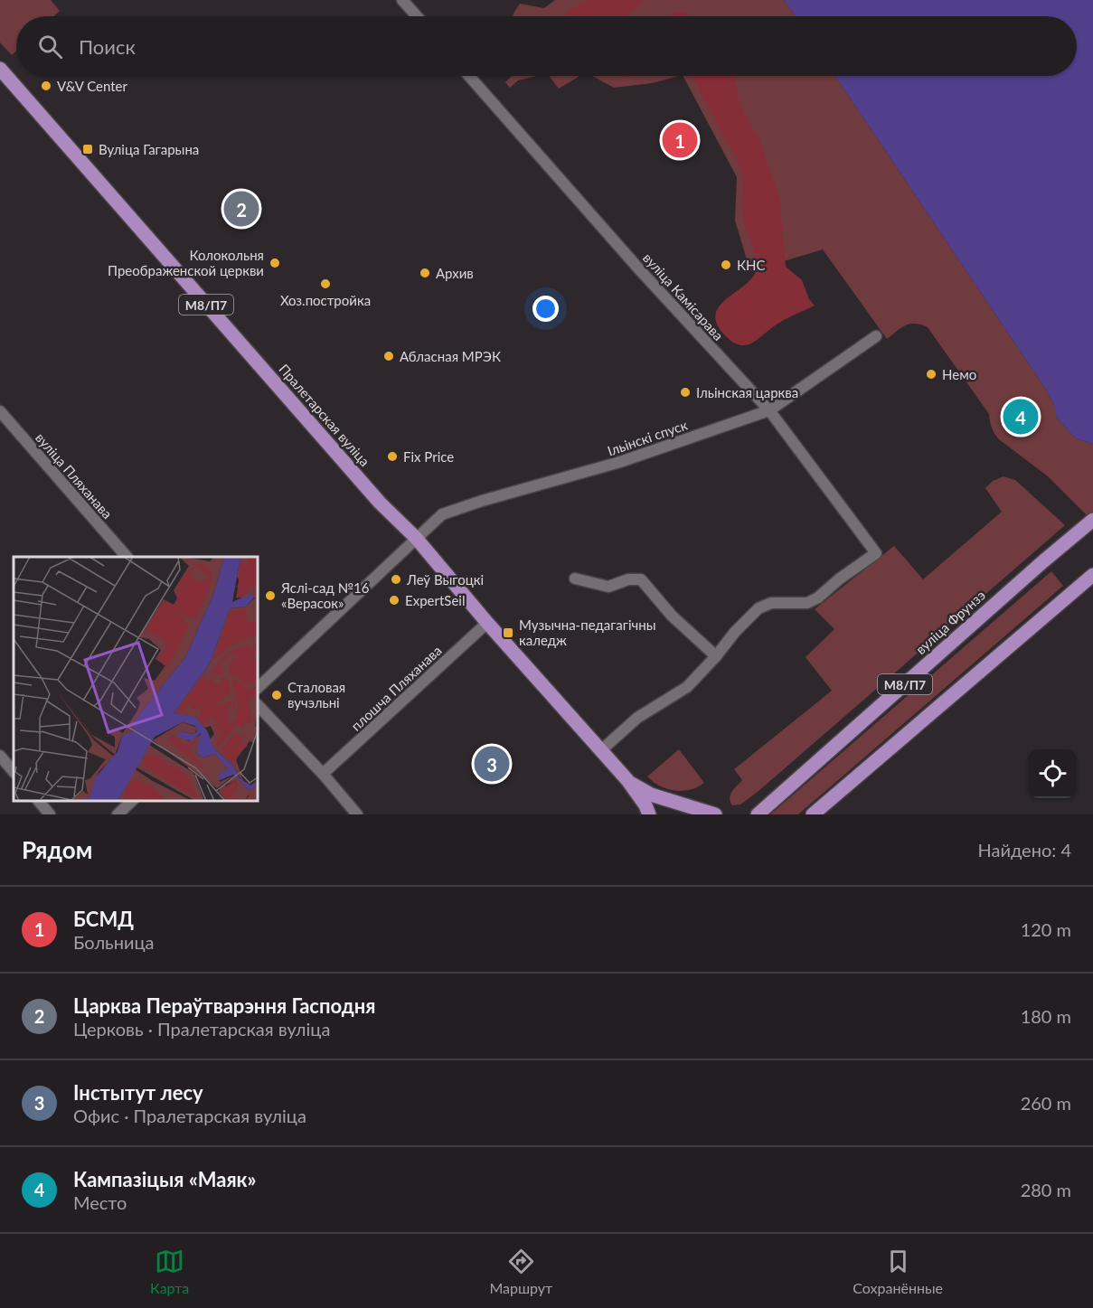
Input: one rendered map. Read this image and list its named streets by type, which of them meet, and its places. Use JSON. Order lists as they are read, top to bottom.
{
  "streets": {
    "main road": ["М8/П7", "Пралетарская вуліца", "вуліца Фрунзэ"],
    "street": [
      "вуліца Камісарава",
      "Ільінскі спуск",
      "вуліца Пляханава",
      "плошча Пляханава"
    ]
  },
  "crossings": [
    ["вуліца Камісарава", "Ільінскі спуск"],
    ["М8/П7", "Пралетарская вуліца"],
    ["М8/П7", "вуліца Фрунзэ"],
    ["Пралетарская вуліца", "Ільінскі спуск"],
    ["Пралетарская вуліца", "плошча Пляханава"]
  ],
  "places": {
    "other": [
      "V&V Center",
      "Колокольня Преображенской церкви",
      "КНС",
      "Архив",
      "Хоз.постройка",
      "Абласная МРЭК",
      "Немо",
      "Ільінская царква",
      "Fix Price",
      "Леў Выгоцкі",
      "Яслі-сад №16 «Верасок»",
      "ExpertSeil",
      "Сталовая вучэльні"
    ],
    "transit": ["Вуліца Гагарына", "Музычна-педагагічны каледж"]
  },
  "page": {
    "search": "Поиск",
    "pins": [
      "1",
      "2",
      "4",
      "3"
    ],
    "heading": ["Рядом", "Найдено: 4"],
    "list": [
      {
        "mark": "1",
        "name": "БСМД",
        "note": "Больница",
        "value": "120 m"
      },
      {
        "mark": "2",
        "name": "Царква Пераўтварэння Гасподня",
        "note": "Церковь · Пралетарская вуліца",
        "value": "180 m"
      },
      {
        "mark": "3",
        "name": "Інстытут лесу",
        "note": "Офис · Пралетарская вуліца",
        "value": "260 m"
      },
      {
        "mark": "4",
        "name": "Кампазіцыя «Маяк»",
        "note": "Место",
        "value": "280 m"
      }
    ],
    "nav": ["Карта", "Маршрут", "Сохранённые"]
  }
}
